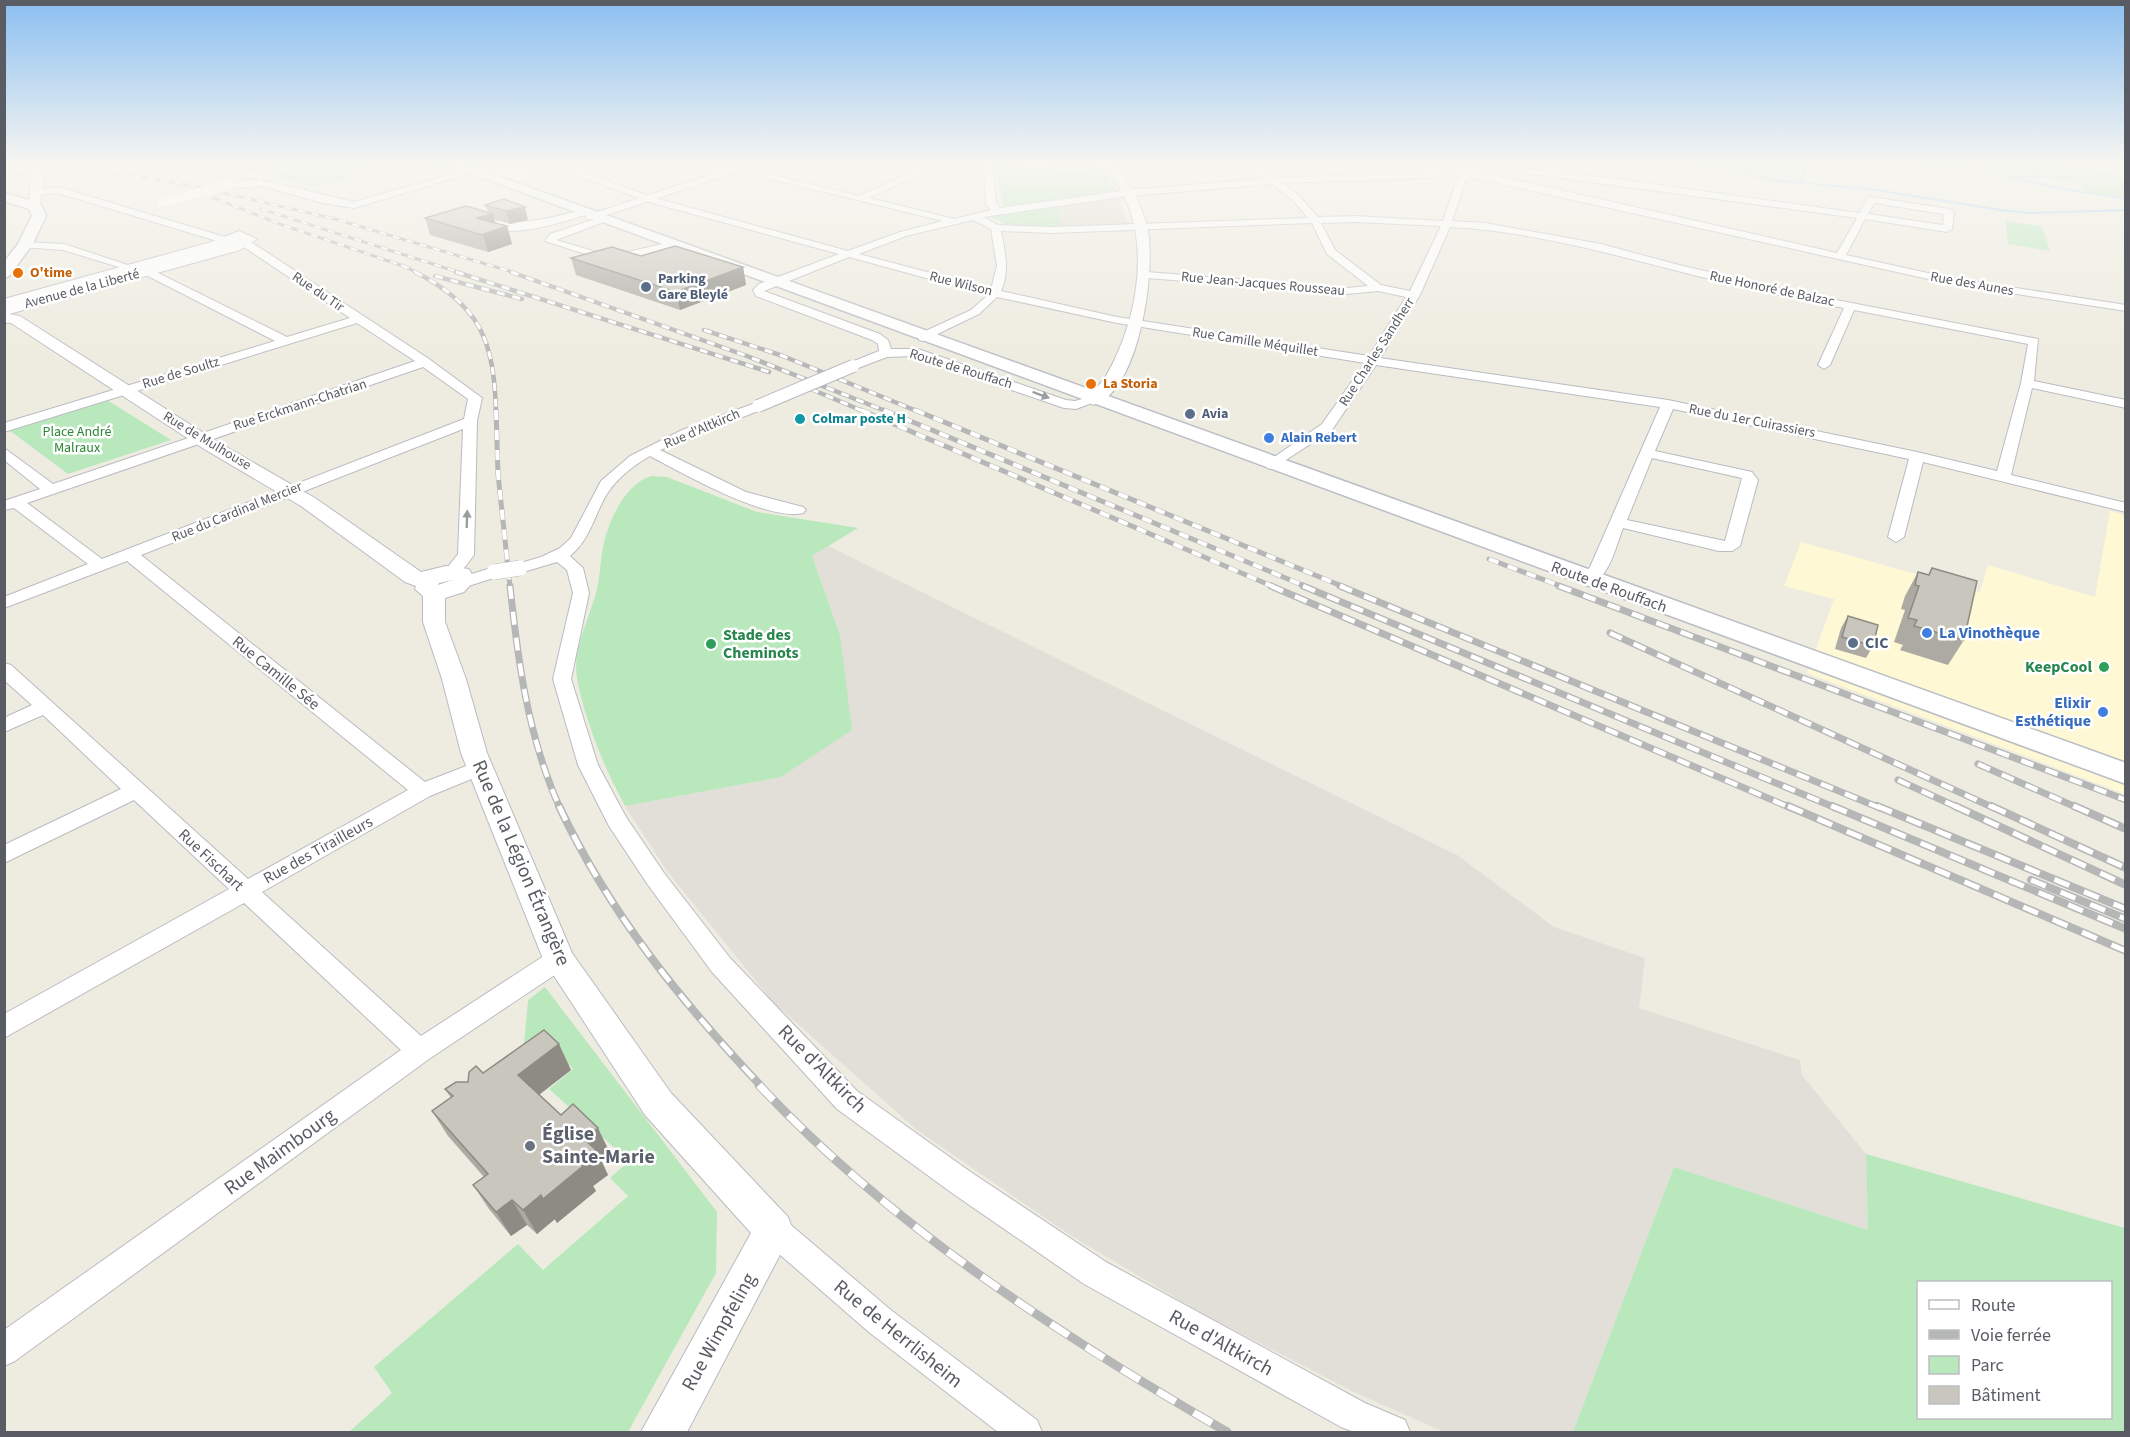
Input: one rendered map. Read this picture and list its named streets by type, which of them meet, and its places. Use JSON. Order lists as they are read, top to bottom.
{
  "streets": {
    "main road": ["Route de Rouffach"],
    "street": [
      "Rue Wilson",
      "Rue Jean-Jacques Rousseau",
      "Rue des Aunes",
      "Avenue de la Liberté",
      "Rue Honoré de Balzac",
      "Rue du Tir",
      "Rue Camille Méquillet",
      "Rue Charles Sandherr",
      "Rue de Soultz",
      "Rue Erckmann-Chatrian",
      "Rue du 1er Cuirassiers",
      "Rue d'Altkirch",
      "Rue de Mulhouse",
      "Rue du Cardinal Mercier",
      "Rue Camille Sée",
      "Rue des Tirailleurs",
      "Rue Fischart",
      "Rue de la Légion Étrangère",
      "Rue Maimbourg",
      "Rue Wimpfeling",
      "Rue de Herrlisheim"
    ]
  },
  "crossings": [
    ["Rue Wilson", "Rue Camille Méquillet"],
    ["Rue Jean-Jacques Rousseau", "Rue Charles Sandherr"],
    ["Avenue de la Liberté", "Rue du Tir"],
    ["Avenue de la Liberté", "Rue de Mulhouse"],
    ["Rue du Tir", "Rue de Soultz"],
    ["Rue du Tir", "Rue Erckmann-Chatrian"],
    ["Rue du Tir", "Rue d'Altkirch"],
    ["Rue du Tir", "Rue de Mulhouse"],
    ["Rue du Tir", "Rue du Cardinal Mercier"],
    ["Rue du Tir", "Rue de la Légion Étrangère"],
    ["Rue Camille Méquillet", "Rue Charles Sandherr"],
    ["Rue Camille Méquillet", "Rue du 1er Cuirassiers"],
    ["Rue Charles Sandherr", "Route de Rouffach"],
    ["Rue Charles Sandherr", "Rue du 1er Cuirassiers"],
    ["Route de Rouffach", "Rue d'Altkirch"],
    ["Rue de Soultz", "Rue de Mulhouse"],
    ["Rue Erckmann-Chatrian", "Rue de Mulhouse"],
    ["Rue d'Altkirch", "Rue de Mulhouse"],
    ["Rue d'Altkirch", "Rue de la Légion Étrangère"],
    ["Rue de Mulhouse", "Rue du Cardinal Mercier"],
    ["Rue de Mulhouse", "Rue de la Légion Étrangère"],
    ["Rue du Cardinal Mercier", "Rue Camille Sée"],
    ["Rue Camille Sée", "Rue des Tirailleurs"],
    ["Rue des Tirailleurs", "Rue Fischart"],
    ["Rue des Tirailleurs", "Rue de la Légion Étrangère"],
    ["Rue Fischart", "Rue Maimbourg"],
    ["Rue de la Légion Étrangère", "Rue Maimbourg"],
    ["Rue de la Légion Étrangère", "Rue Wimpfeling"],
    ["Rue de la Légion Étrangère", "Rue de Herrlisheim"],
    ["Rue Wimpfeling", "Rue de Herrlisheim"]
  ],
  "parks": ["Place André Malraux"],
  "places": [
    "O'time",
    "Parking Gare Bleylé",
    "La Storia",
    "Avia",
    "Colmar poste H",
    "Alain Rebert",
    "La Vinothèque",
    "CIC",
    "Stade des Cheminots",
    "KeepCool",
    "Elixir Esthétique",
    "Église Sainte-Marie"
  ],
  "legend": [
    "Route",
    "Voie ferrée",
    "Parc",
    "Bâtiment"
  ]
}
